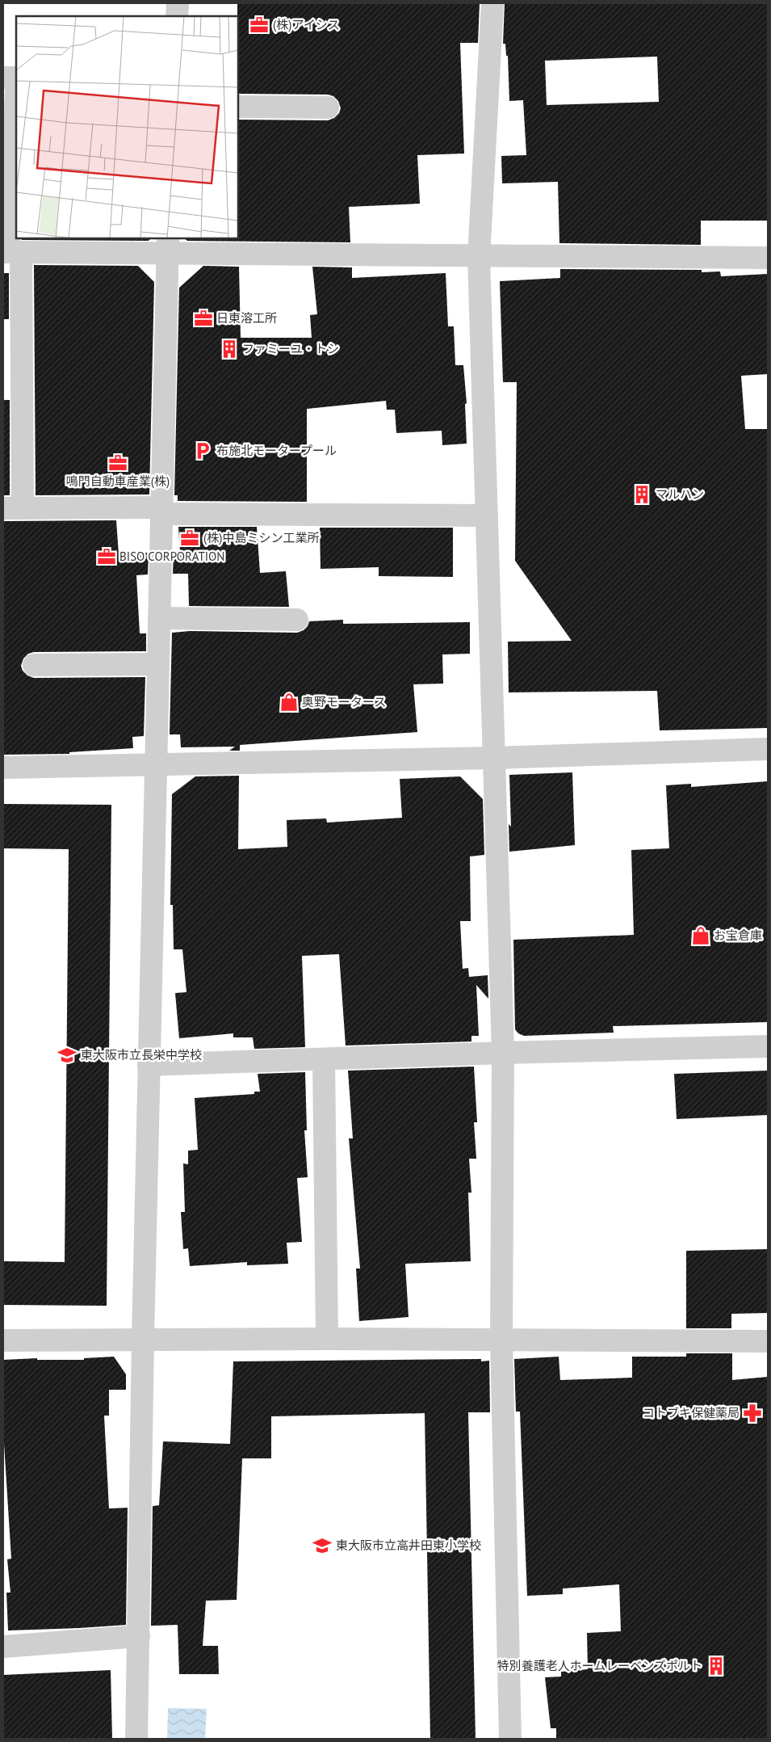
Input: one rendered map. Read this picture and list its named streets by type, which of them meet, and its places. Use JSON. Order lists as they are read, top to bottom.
{
  "places": {
    "office": [
      "(株)アイシス",
      "日東溶工所",
      "鳴門自動車産業(株)",
      "(株)中島ミシン工業所",
      "BISO CORPORATION"
    ],
    "building": ["ファミーユ・トシ", "マルハン", "特別養護老人ホームレーベンズポルト"],
    "parking": ["布施北モータープール"],
    "shop": ["奥野モータース", "お宝倉庫"],
    "school or university": ["東大阪市立長栄中学校", "東大阪市立高井田東小学校"],
    "pharmacy": ["コトブキ保健薬局"]
  }
}
